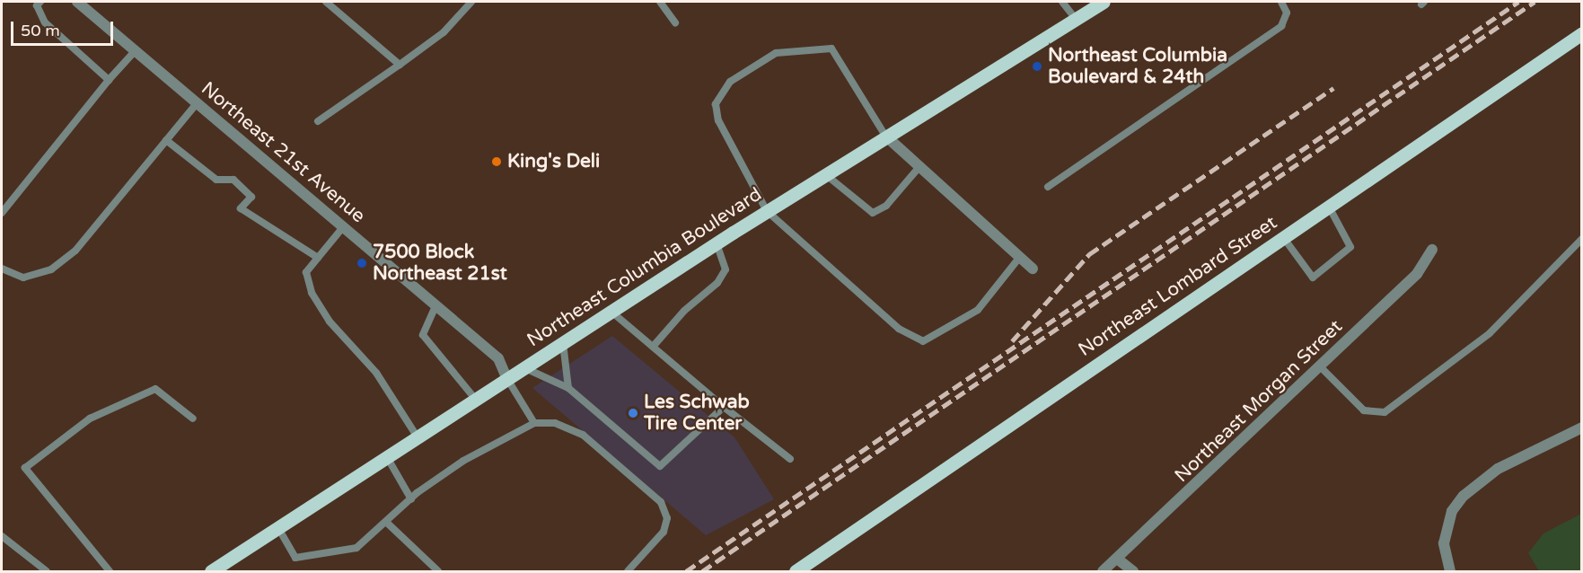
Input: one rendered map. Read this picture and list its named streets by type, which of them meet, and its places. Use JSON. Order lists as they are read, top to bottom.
{
  "streets": {
    "main road": ["Northeast Columbia Boulevard", "Northeast Lombard Street"],
    "street": ["Northeast 21st Avenue", "Northeast Morgan Street"]
  },
  "crossings": [
    ["Northeast 21st Avenue", "Northeast Columbia Boulevard"]
  ],
  "places": [
    "Northeast Columbia Boulevard & 24th",
    "King's Deli",
    "7500 Block Northeast 21st",
    "Les Schwab Tire Center"
  ],
  "scale_bar": "50 m"
}
